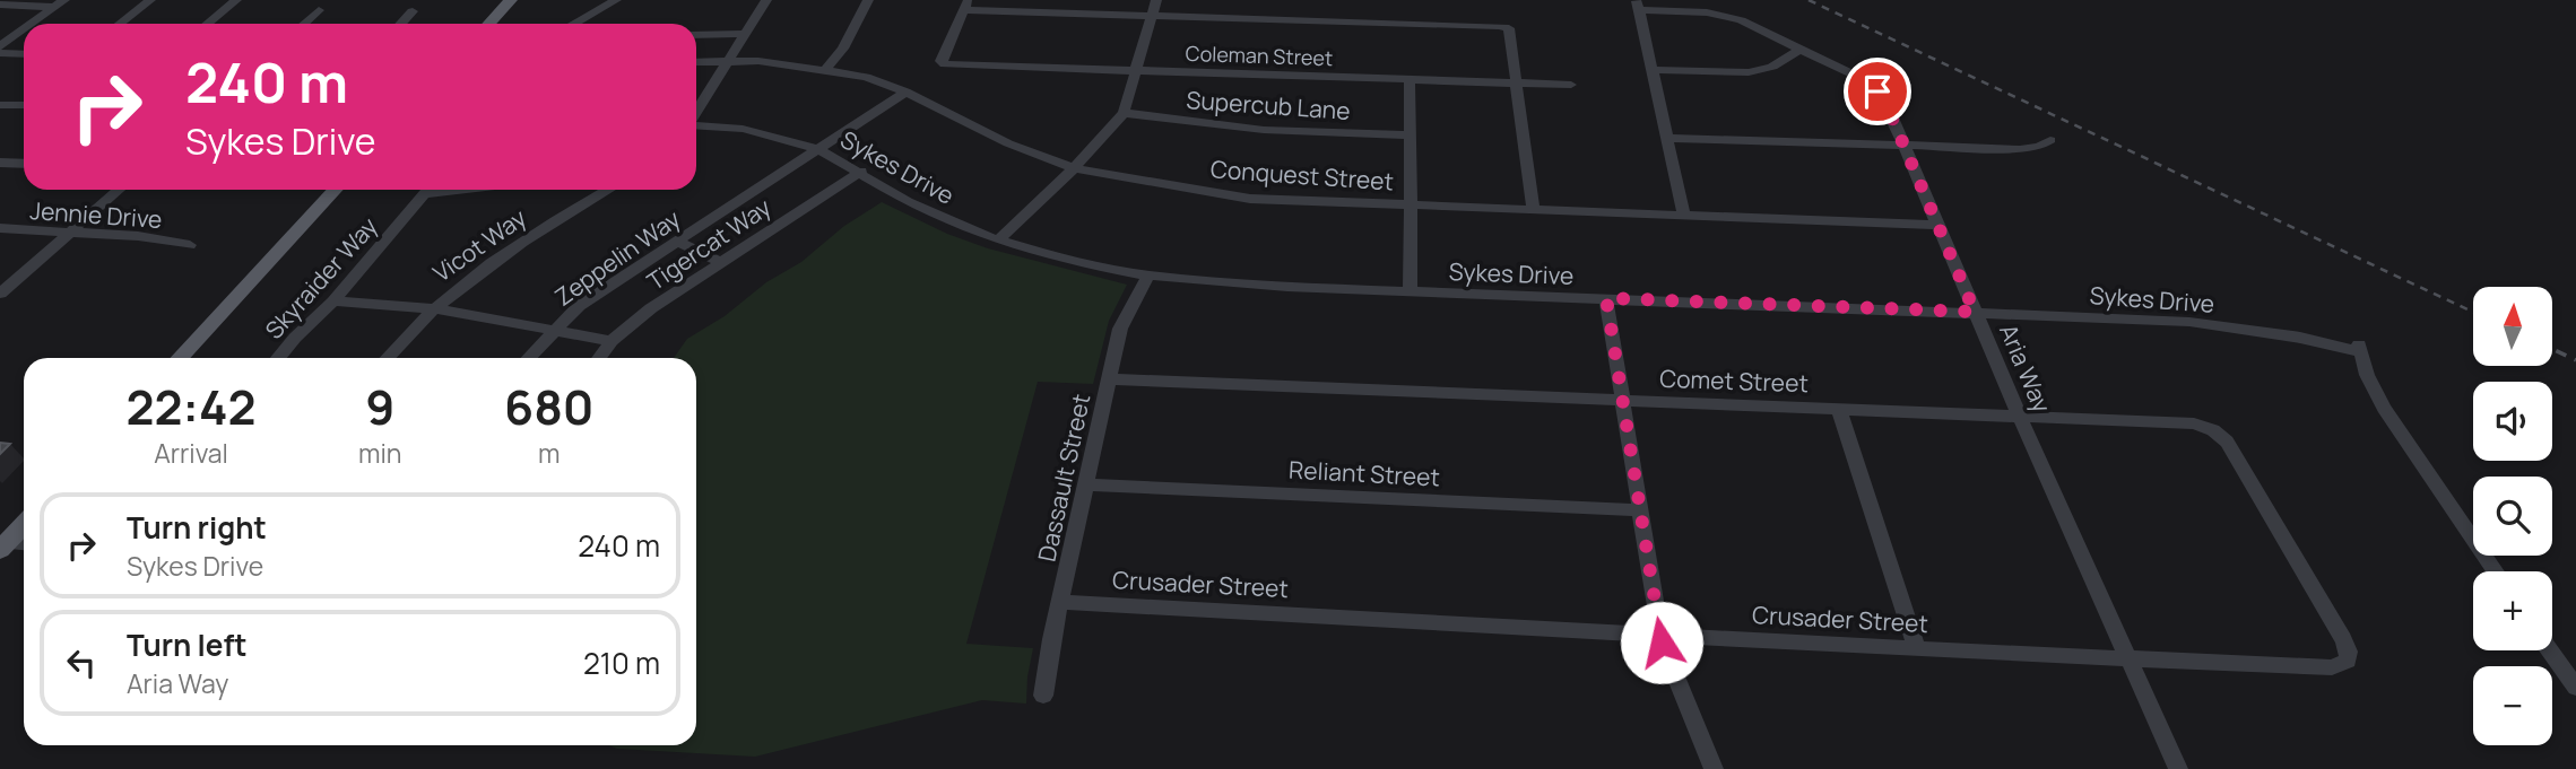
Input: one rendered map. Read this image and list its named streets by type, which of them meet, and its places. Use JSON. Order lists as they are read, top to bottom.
{
  "streets": {
    "street": [
      "Coleman Street",
      "Supercub Lane",
      "Sykes Drive",
      "Conquest Street",
      "Jennie Drive",
      "Tigercat Way",
      "Vicot Way",
      "Zeppelin Way",
      "Skyraider Way",
      "Aria Way",
      "Comet Street",
      "Reliant Street",
      "Dassault Street",
      "Crusader Street"
    ]
  },
  "crossings": [
    ["Sykes Drive", "Tigercat Way"],
    ["Sykes Drive", "Zeppelin Way"],
    ["Sykes Drive", "Aria Way"],
    ["Sykes Drive", "Dassault Street"],
    ["Conquest Street", "Zeppelin Way"],
    ["Conquest Street", "Aria Way"],
    ["Aria Way", "Comet Street"],
    ["Aria Way", "Crusader Street"],
    ["Comet Street", "Dassault Street"],
    ["Comet Street", "Crusader Street"],
    ["Reliant Street", "Dassault Street"],
    ["Dassault Street", "Crusader Street"]
  ],
  "north": "top",
  "page": {
    "turn": ["240 m", "Sykes Drive"],
    "map_buttons": ["+", "−"],
    "eta": [
      "22:42",
      "Arrival",
      "9",
      "min",
      "680",
      "m"
    ],
    "list": [
      {
        "name": "Turn right",
        "note": "Sykes Drive",
        "value": "240 m"
      },
      {
        "name": "Turn left",
        "note": "Aria Way",
        "value": "210 m"
      }
    ]
  }
}
